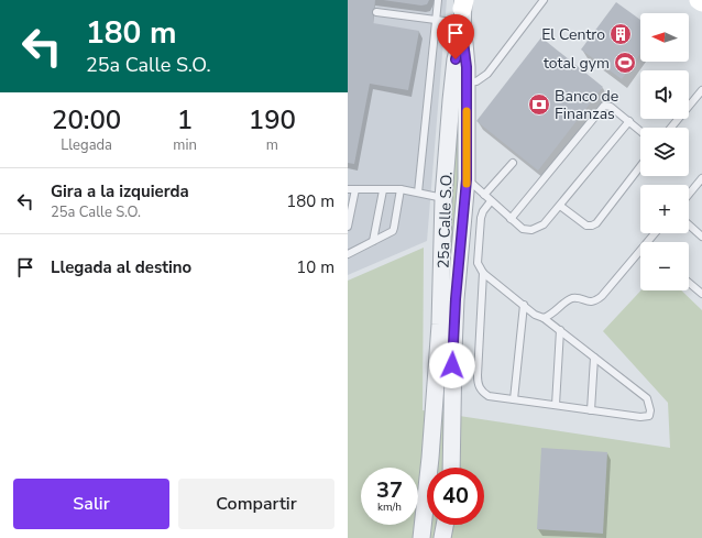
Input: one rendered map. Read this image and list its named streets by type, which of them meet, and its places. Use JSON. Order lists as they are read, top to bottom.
{
  "streets": {
    "street": ["25a Calle S.O."]
  },
  "places": {
    "building": ["El Centro"],
    "sports": ["total gym"],
    "bank": ["Banco de Finanzas"]
  },
  "north": "left",
  "page": {
    "turn": ["180 m", "25a Calle S.O."],
    "map_buttons": ["+", "−"],
    "eta": [
      "20:00",
      "Llegada",
      "1",
      "min",
      "190",
      "m"
    ],
    "list": [
      {
        "name": "Gira a la izquierda",
        "note": "25a Calle S.O.",
        "value": "180 m"
      },
      {
        "name": "Llegada al destino",
        "value": "10 m"
      }
    ],
    "speed": "37 km/h",
    "limit": "40",
    "buttons": ["Salir", "Compartir"]
  }
}
